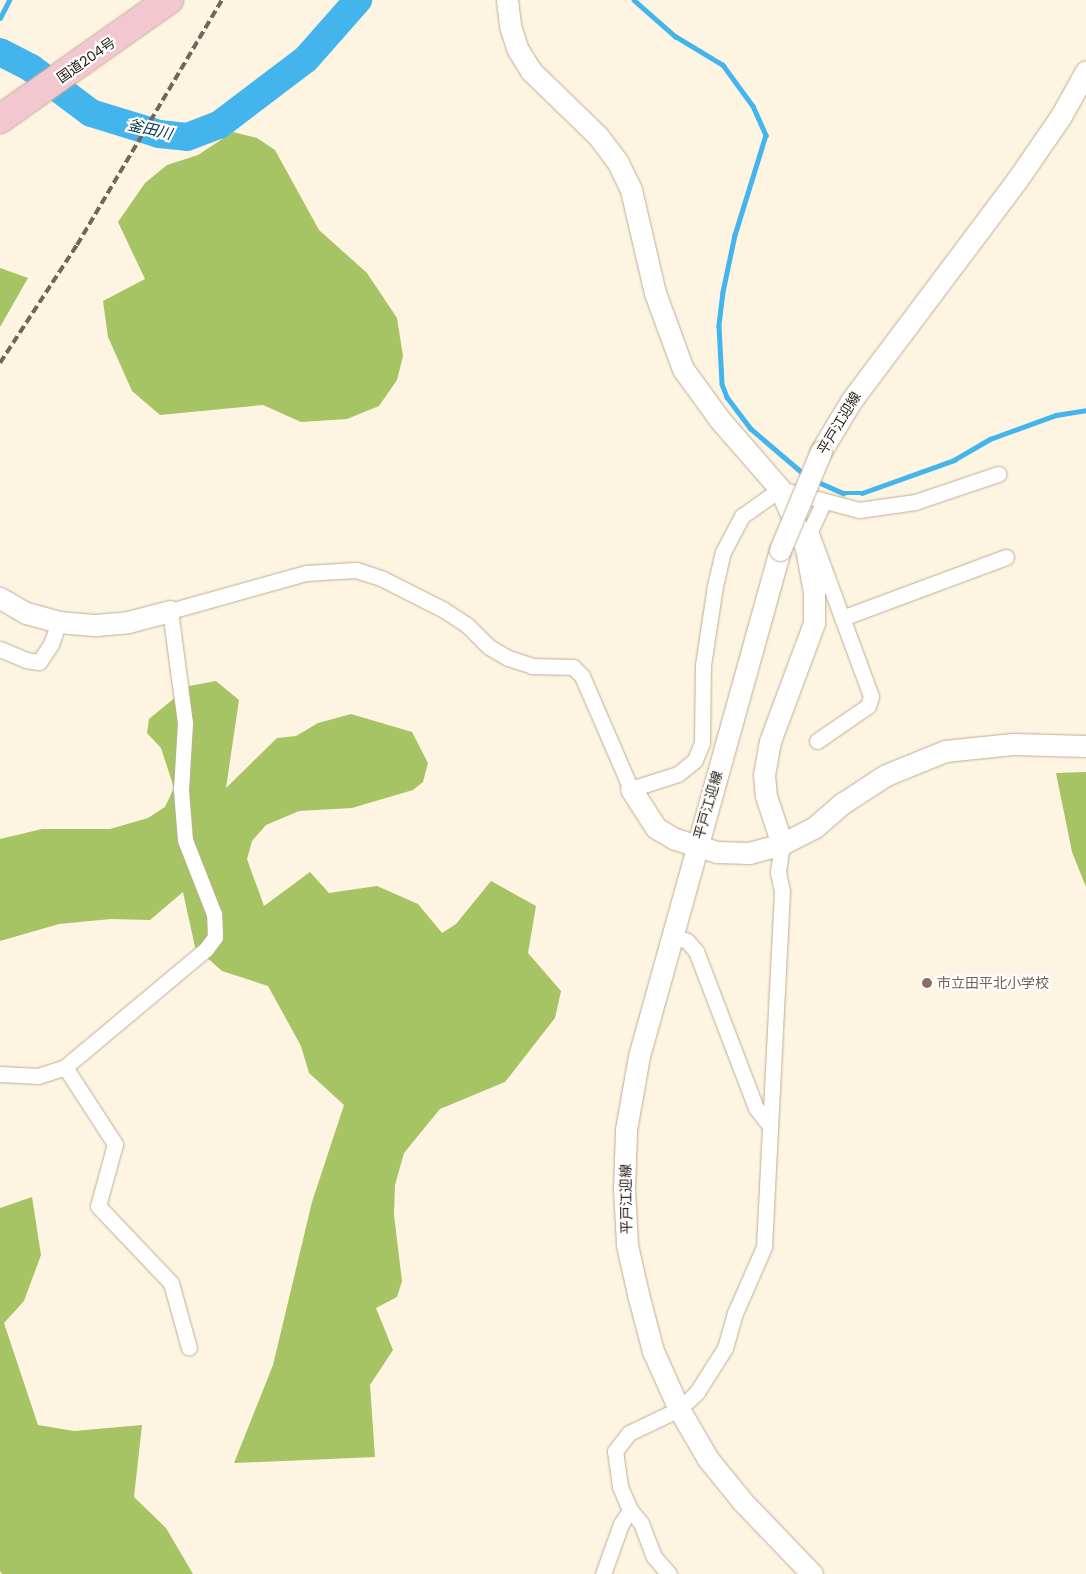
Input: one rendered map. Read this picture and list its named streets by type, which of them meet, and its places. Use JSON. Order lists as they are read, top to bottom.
{
  "streets": {
    "highway": ["国道204号"],
    "main road": ["平戸江迎線"]
  },
  "water": ["釜田川"],
  "places": ["市立田平北小学校"]
}
